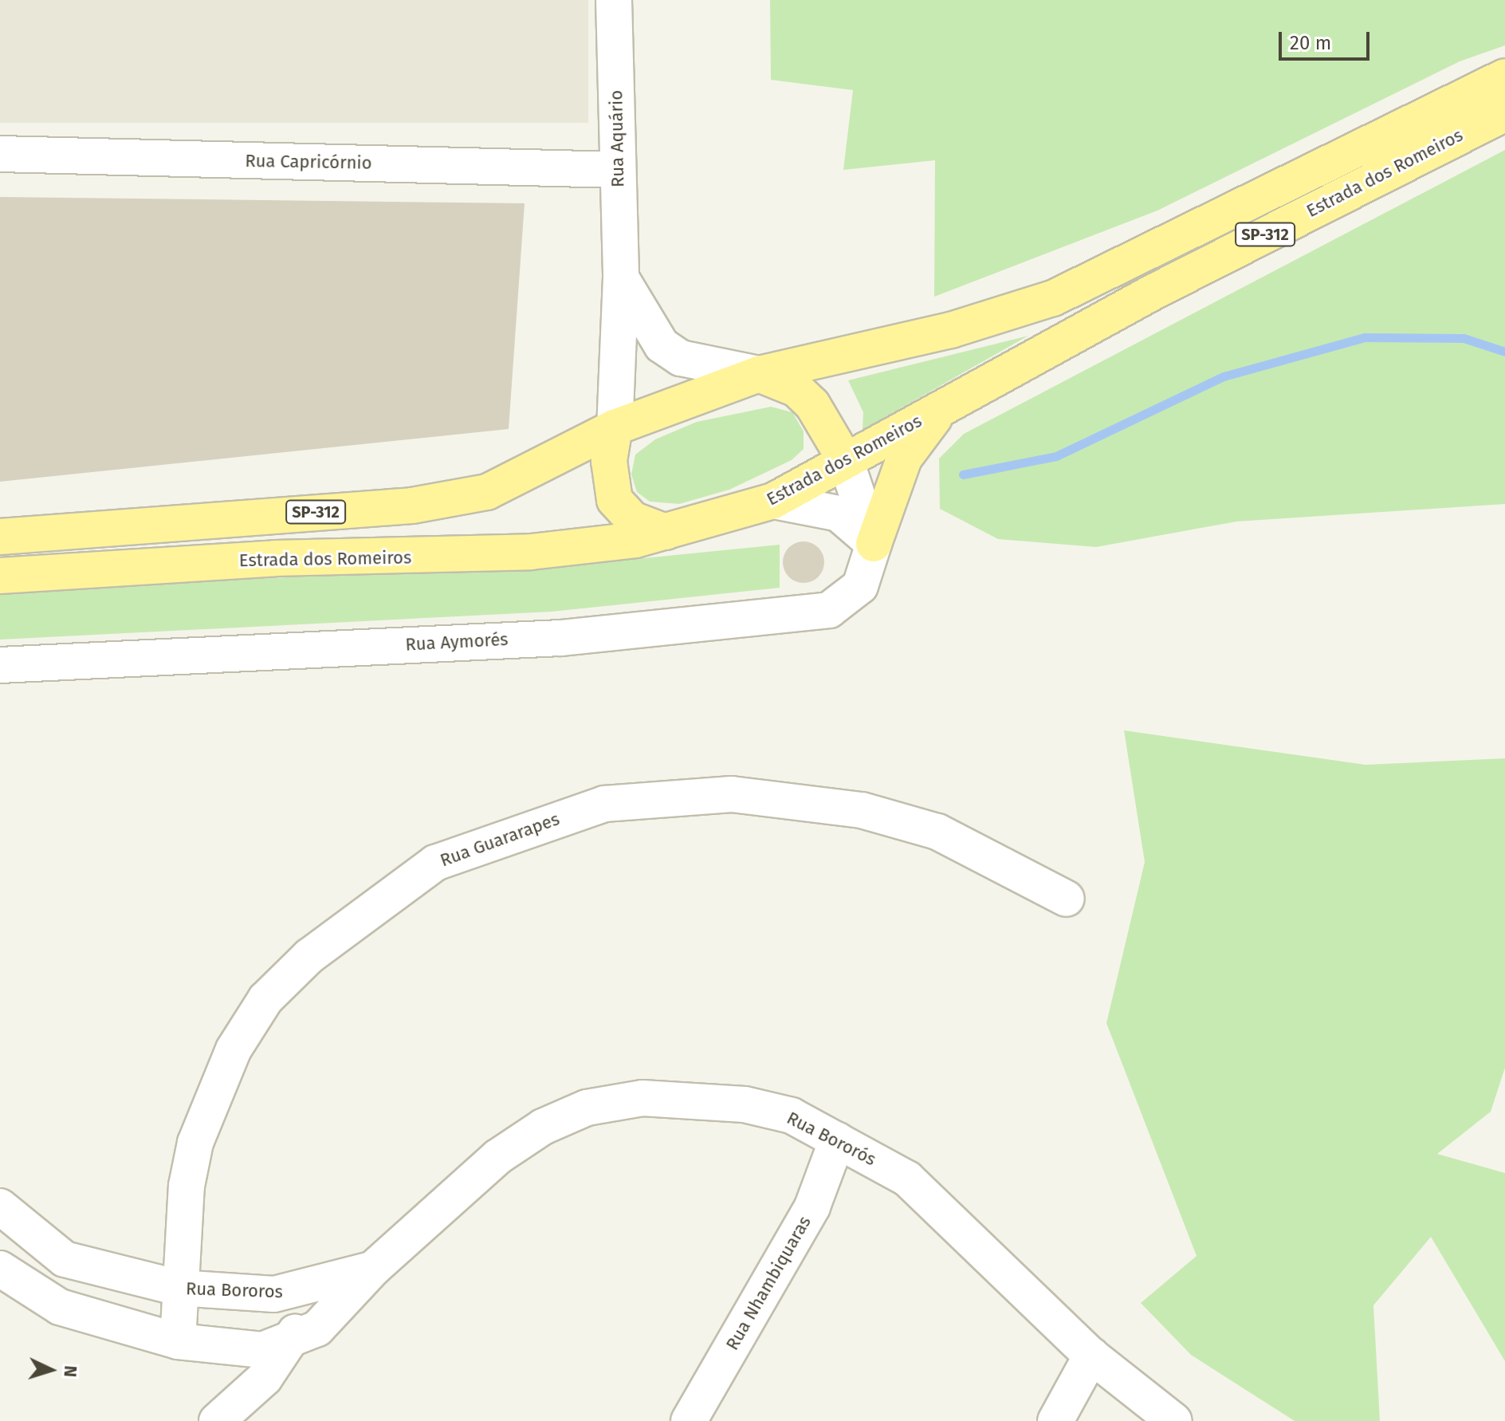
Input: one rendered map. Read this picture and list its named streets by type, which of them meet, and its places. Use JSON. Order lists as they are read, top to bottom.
{
  "streets": {
    "main road": ["Estrada dos Romeiros", "SP-312"],
    "street": [
      "Rua Aquário",
      "Rua Capricórnio",
      "Rua Aymorés",
      "Rua Guararapes",
      "Rua Bororós",
      "Rua Nhambiquaras",
      "Rua Bororos"
    ]
  },
  "crossings": [
    ["Rua Aquário", "Rua Capricórnio"],
    ["Rua Aquário", "Estrada dos Romeiros"],
    ["Rua Guararapes", "Rua Bororos"],
    ["Rua Bororós", "Rua Nhambiquaras"],
    ["Rua Bororós", "Rua Bororos"]
  ],
  "scale_bar": "20 m",
  "north": "right"
}
